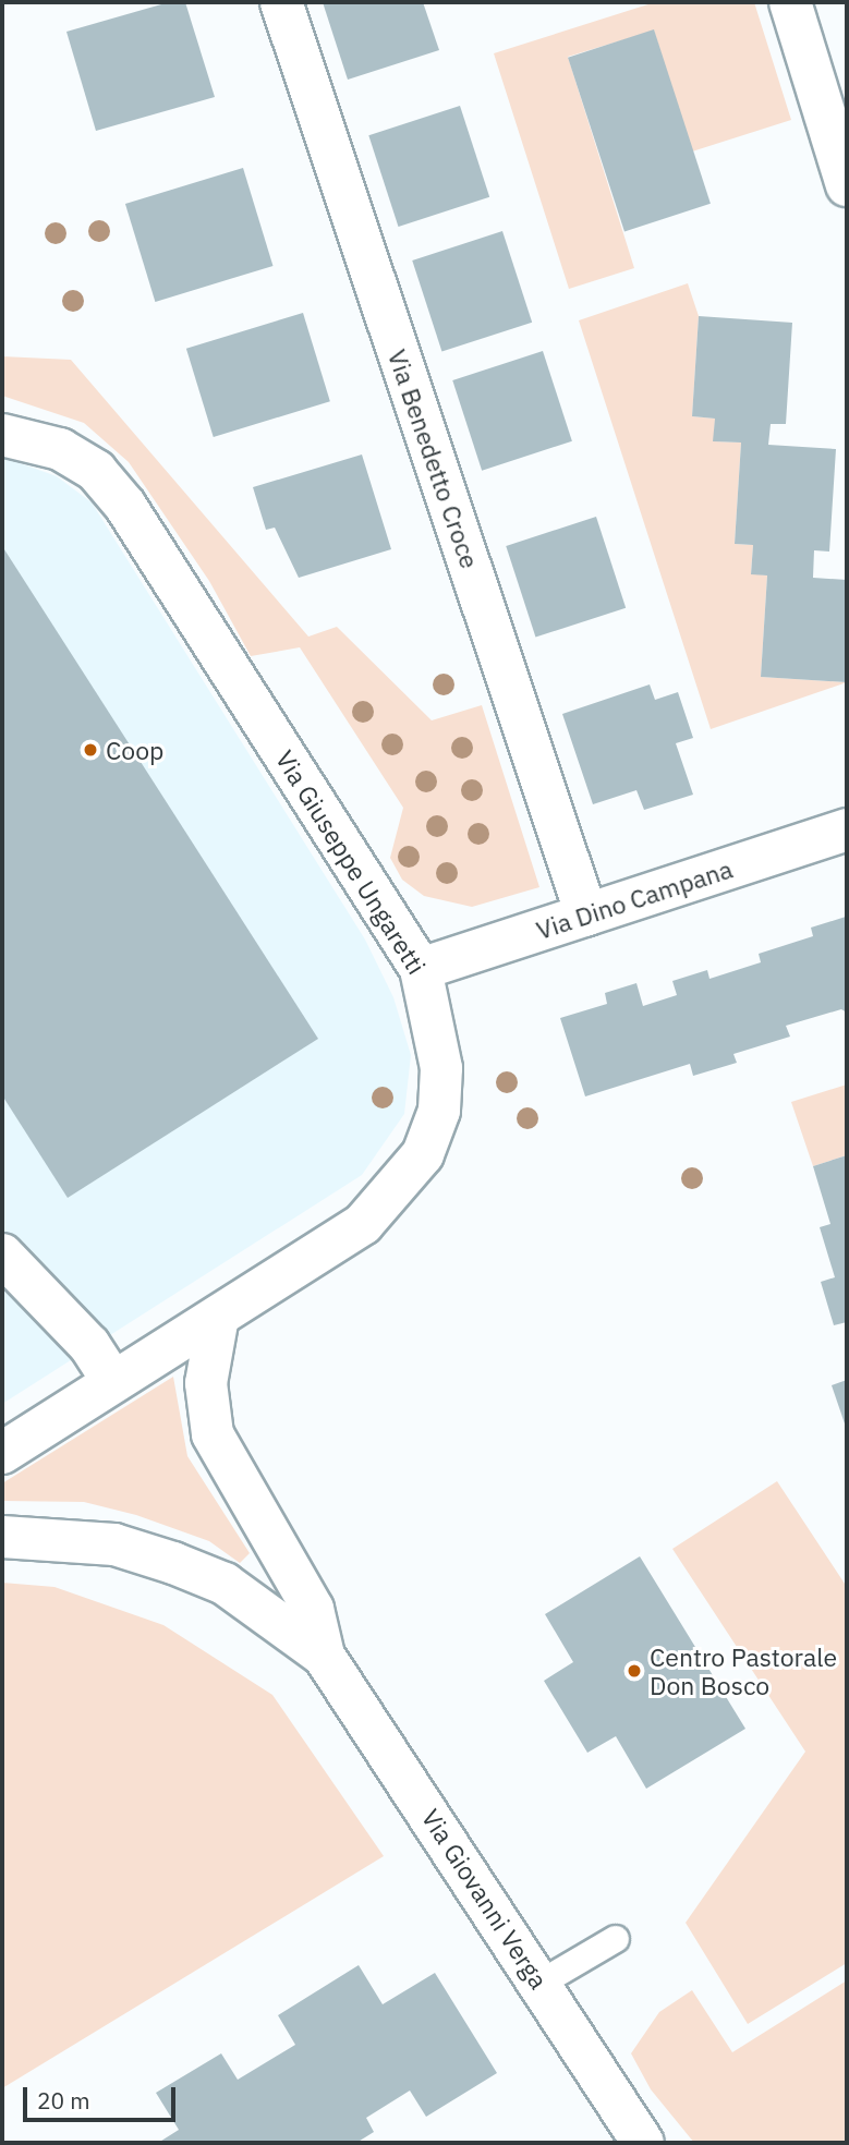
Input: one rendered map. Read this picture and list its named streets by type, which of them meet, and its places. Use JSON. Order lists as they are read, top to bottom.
{
  "streets": {
    "street": [
      "Via Benedetto Croce",
      "Via Giuseppe Ungaretti",
      "Via Dino Campana",
      "Via Giovanni Verga"
    ]
  },
  "crossings": [
    ["Via Benedetto Croce", "Via Dino Campana"],
    ["Via Giuseppe Ungaretti", "Via Dino Campana"],
    ["Via Giuseppe Ungaretti", "Via Giovanni Verga"]
  ],
  "places": ["Coop", "Centro Pastorale Don Bosco"],
  "scale_bar": "20 m"
}
